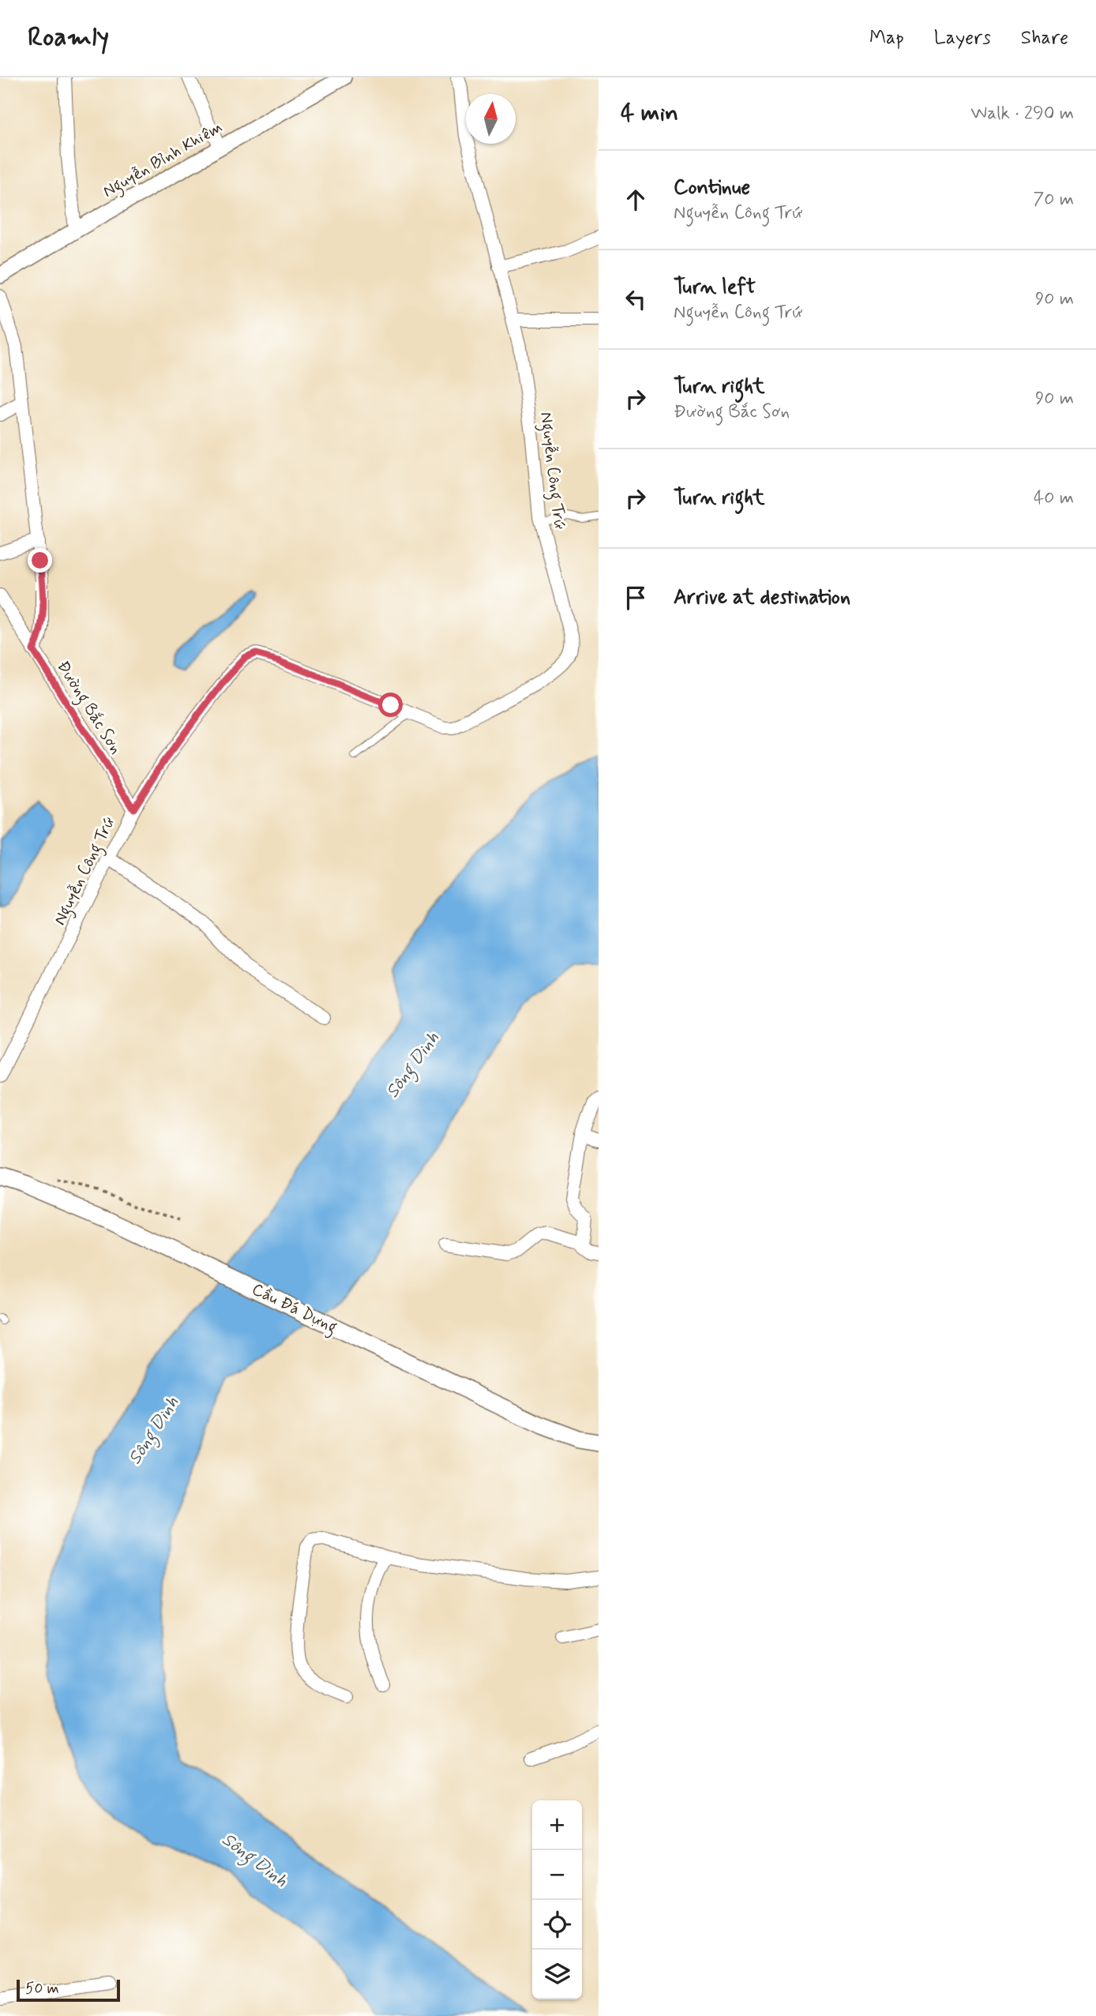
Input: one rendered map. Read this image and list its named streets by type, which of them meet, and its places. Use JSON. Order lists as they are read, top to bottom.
{
  "streets": {
    "main road": ["Cầu Đá Dựng"],
    "street": ["Nguyễn Bỉnh Khiêm", "Nguyễn Công Trứ", "Đường Bắc Sơn"]
  },
  "crossings": [
    ["Nguyễn Công Trứ", "Đường Bắc Sơn"]
  ],
  "water": ["Sông Dinh"],
  "scale_bar": "50 m",
  "north": "top",
  "page": {
    "header": "Roamly",
    "nav": ["Map", "Layers", "Share"],
    "heading": ["4 min", "Walk · 290 m"],
    "list": [
      ["Continue", "Nguyễn Công Trứ", "70 m"],
      ["Turn left", "Nguyễn Công Trứ", "90 m"],
      ["Turn right", "Đường Bắc Sơn", "90 m"],
      ["Turn right", "40 m"],
      "Arrive at destination"
    ],
    "map_buttons": ["+", "−"],
    "scale": "50 m"
  }
}
